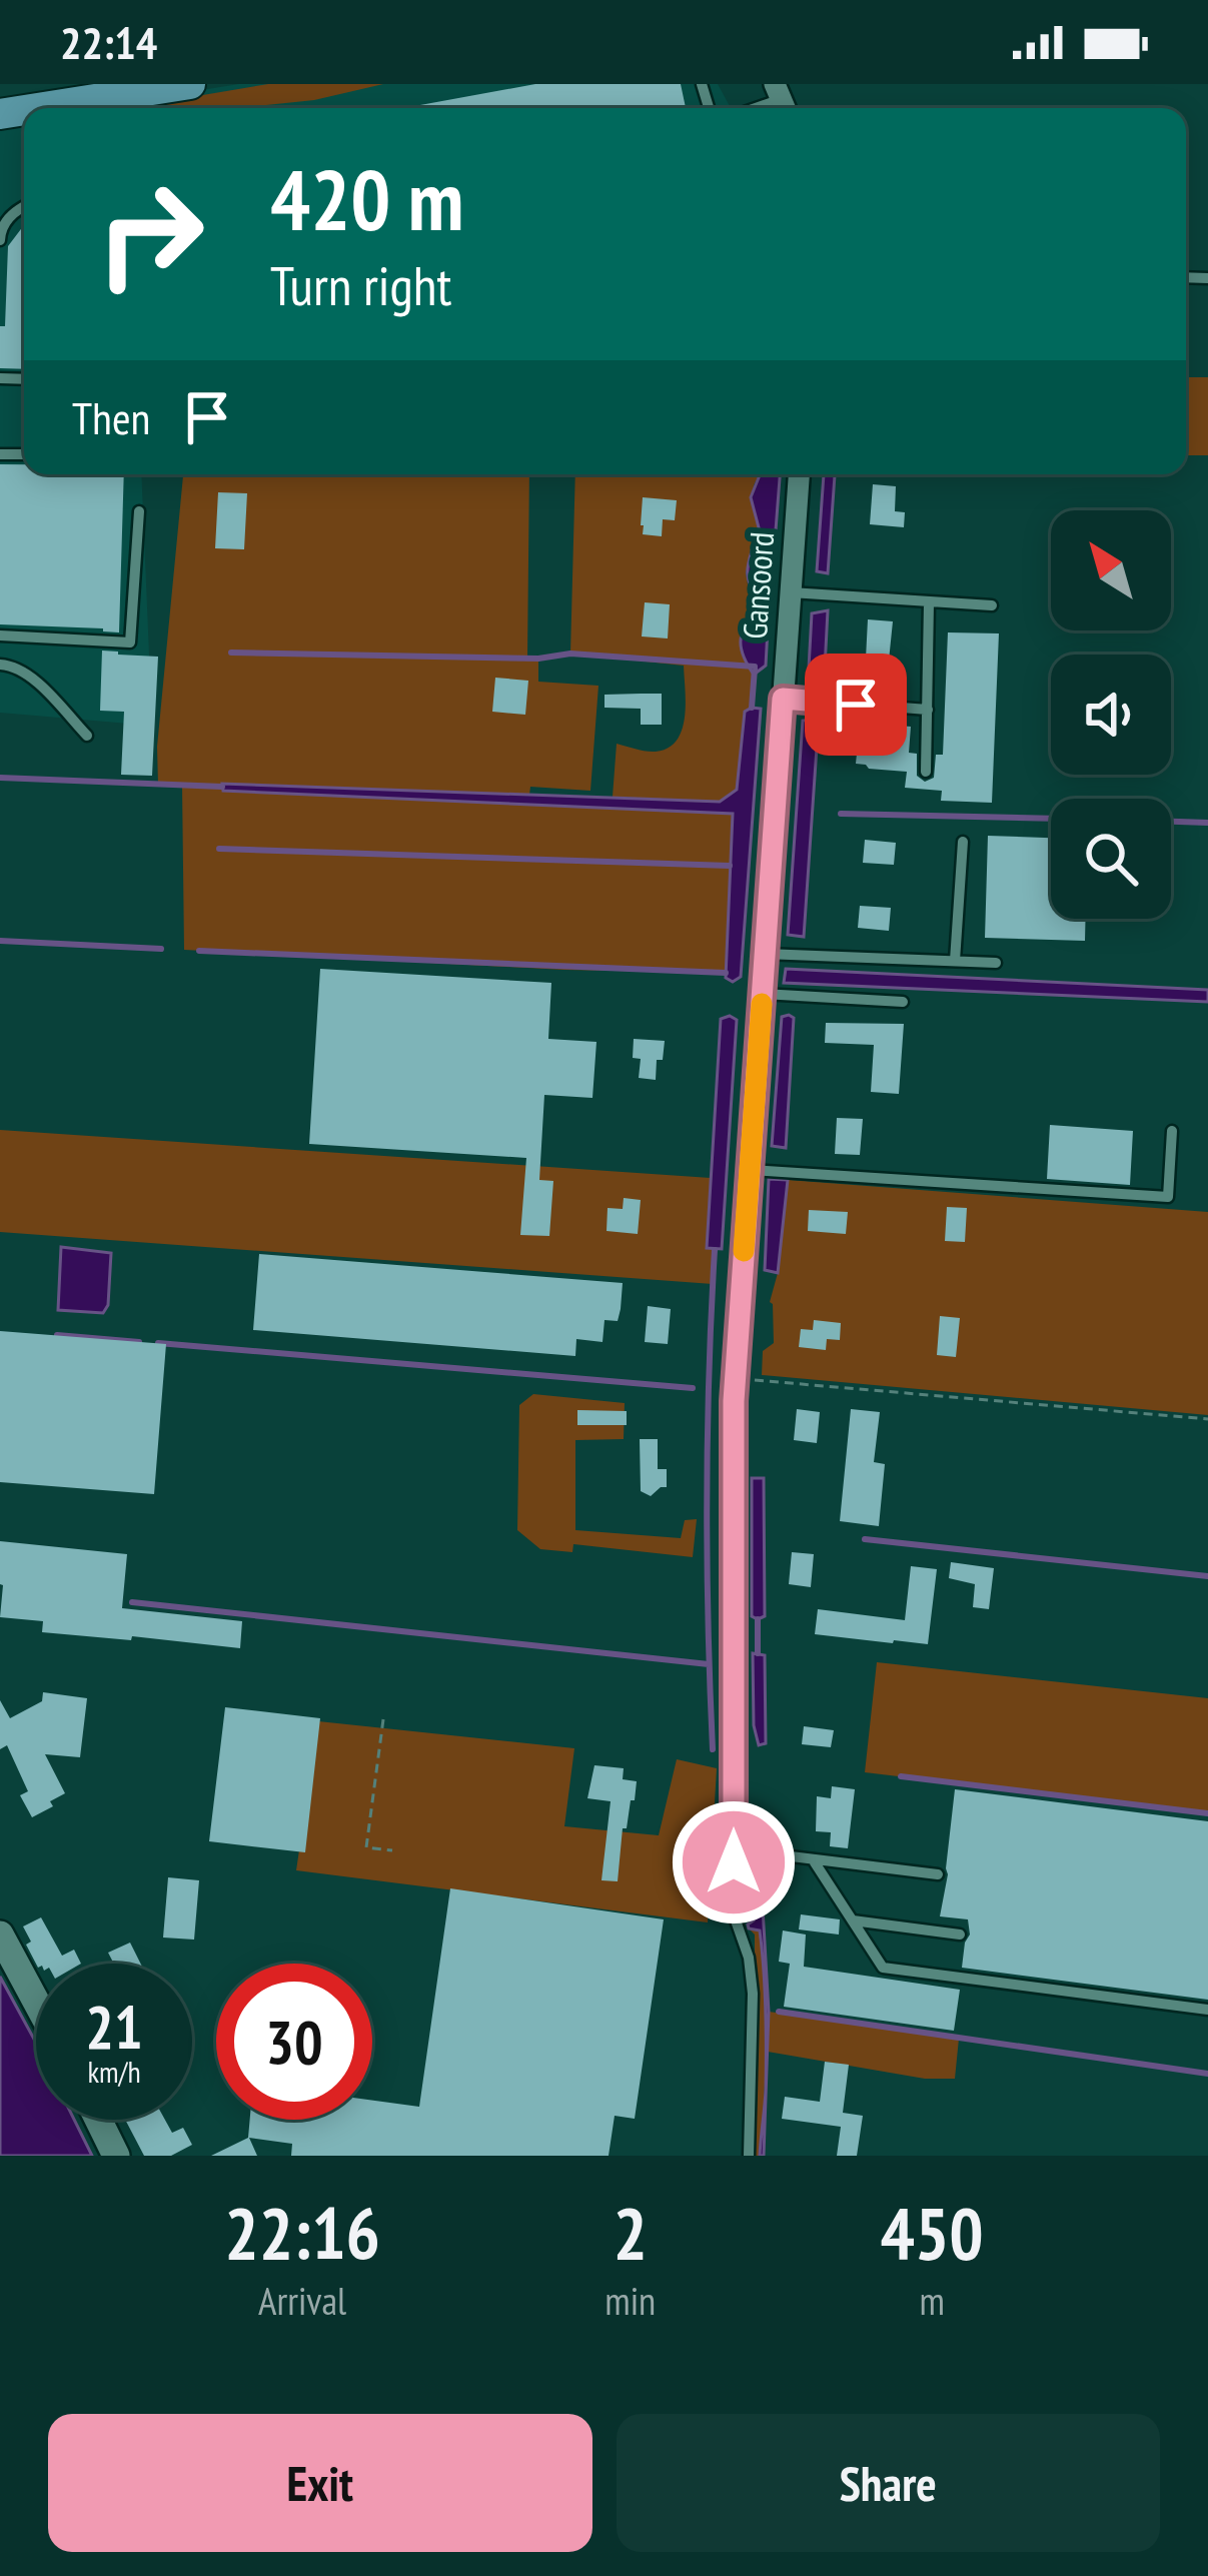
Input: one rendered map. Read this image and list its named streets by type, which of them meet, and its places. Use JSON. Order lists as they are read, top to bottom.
{
  "streets": {
    "street": ["Gansoord"]
  },
  "north": "top left",
  "page": {
    "status": "22:14",
    "turn": ["420 m", "Turn right"],
    "then": "Then",
    "speed": "21 km/h",
    "limit": "30",
    "eta": [
      "22:16",
      "Arrival",
      "2",
      "min",
      "450",
      "m"
    ],
    "buttons": ["Exit", "Share"]
  }
}
